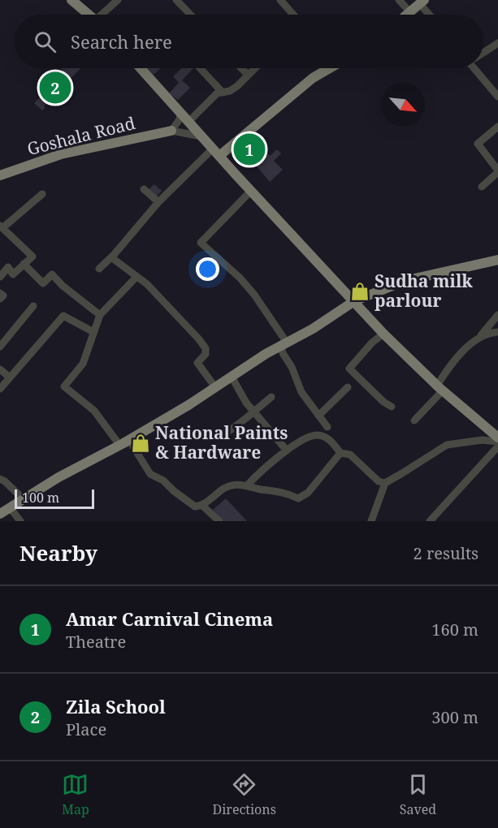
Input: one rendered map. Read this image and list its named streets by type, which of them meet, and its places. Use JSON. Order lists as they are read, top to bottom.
{
  "streets": {
    "main road": ["Goshala Road"]
  },
  "places": {
    "shop": ["Sudha milk parlour", "National Paints & Hardware"]
  },
  "scale_bar": "100 m",
  "north": "bottom right",
  "page": {
    "search": "Search here",
    "pins": ["2", "1"],
    "scale": "100 m",
    "heading": ["Nearby", "2 results"],
    "list": [
      {
        "mark": "1",
        "name": "Amar Carnival Cinema",
        "note": "Theatre",
        "value": "160 m"
      },
      {
        "mark": "2",
        "name": "Zila School",
        "note": "Place",
        "value": "300 m"
      }
    ],
    "nav": ["Map", "Directions", "Saved"]
  }
}
